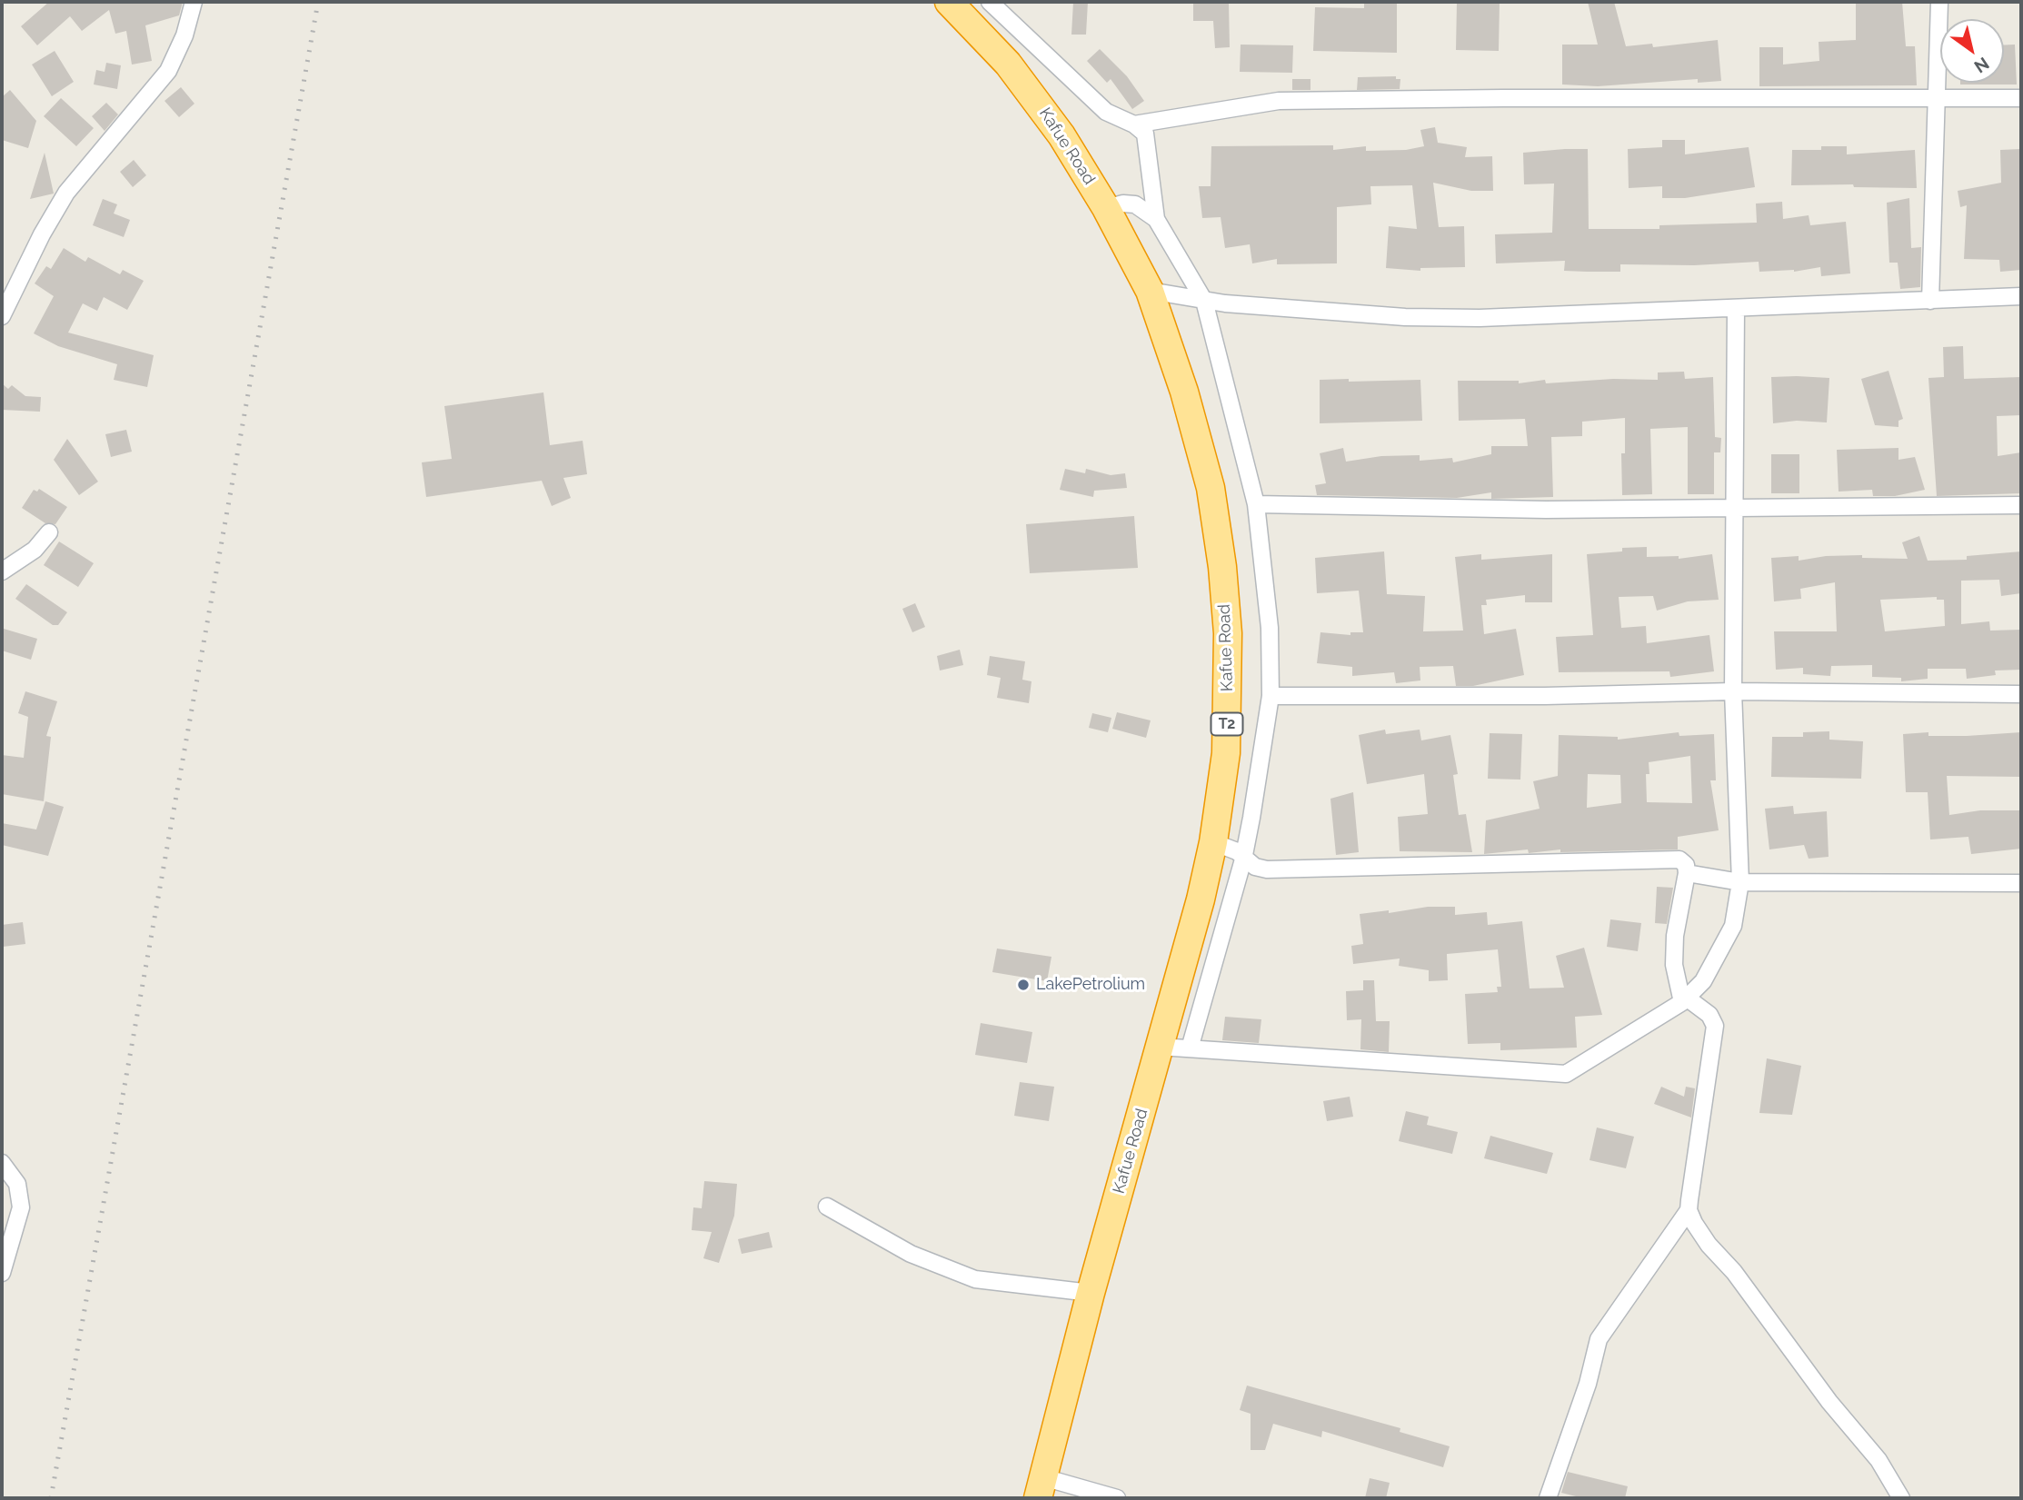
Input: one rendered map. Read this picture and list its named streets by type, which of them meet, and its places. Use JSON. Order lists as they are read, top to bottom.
{
  "streets": {
    "highway": ["Kafue Road", "T2"]
  },
  "places": ["LakePetrolium"],
  "north": "bottom right"
}
